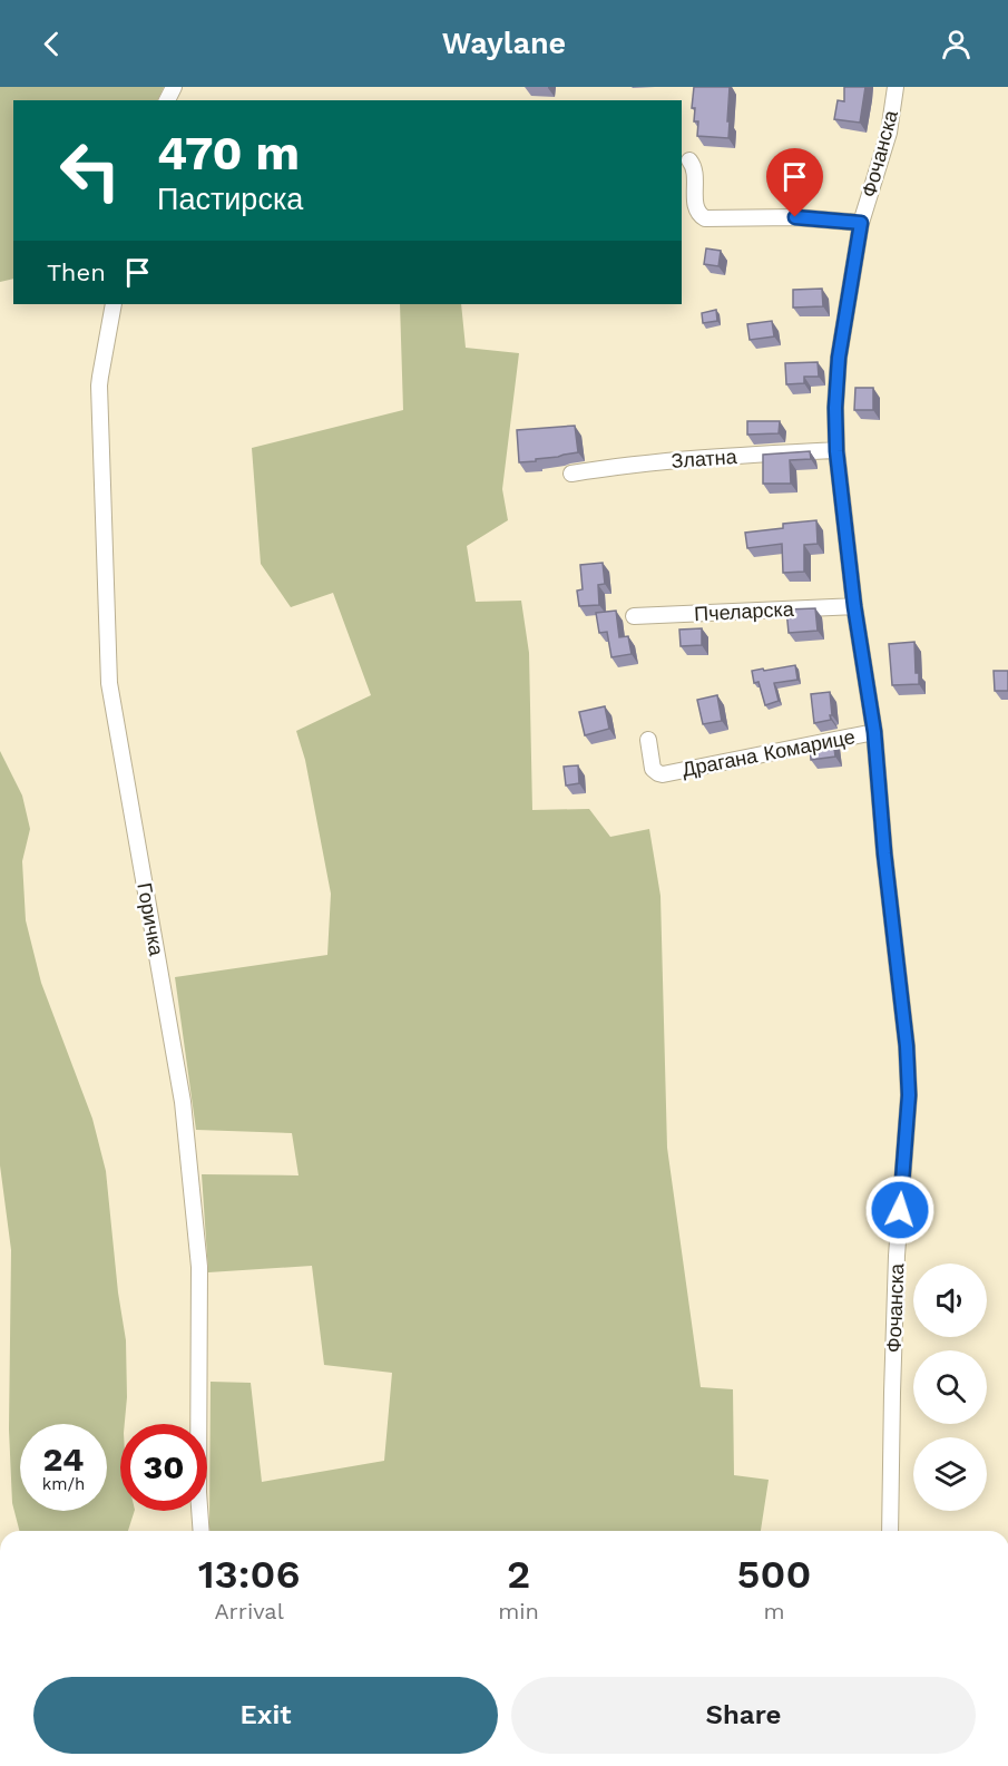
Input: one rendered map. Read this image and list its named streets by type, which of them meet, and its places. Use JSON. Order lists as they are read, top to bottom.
{
  "streets": {
    "street": [
      "Фочанска",
      "Златна",
      "Пчеларска",
      "Драгана Комарице",
      "Горичка"
    ]
  },
  "crossings": [
    ["Фочанска", "Златна"],
    ["Фочанска", "Пчеларска"],
    ["Фочанска", "Драгана Комарице"]
  ],
  "page": {
    "header": "Waylane",
    "turn": ["470 m", "Пастирска"],
    "then": "Then",
    "speed": "24 km/h",
    "limit": "30",
    "eta": [
      "13:06",
      "Arrival",
      "2",
      "min",
      "500",
      "m"
    ],
    "buttons": ["Exit", "Share"]
  }
}
